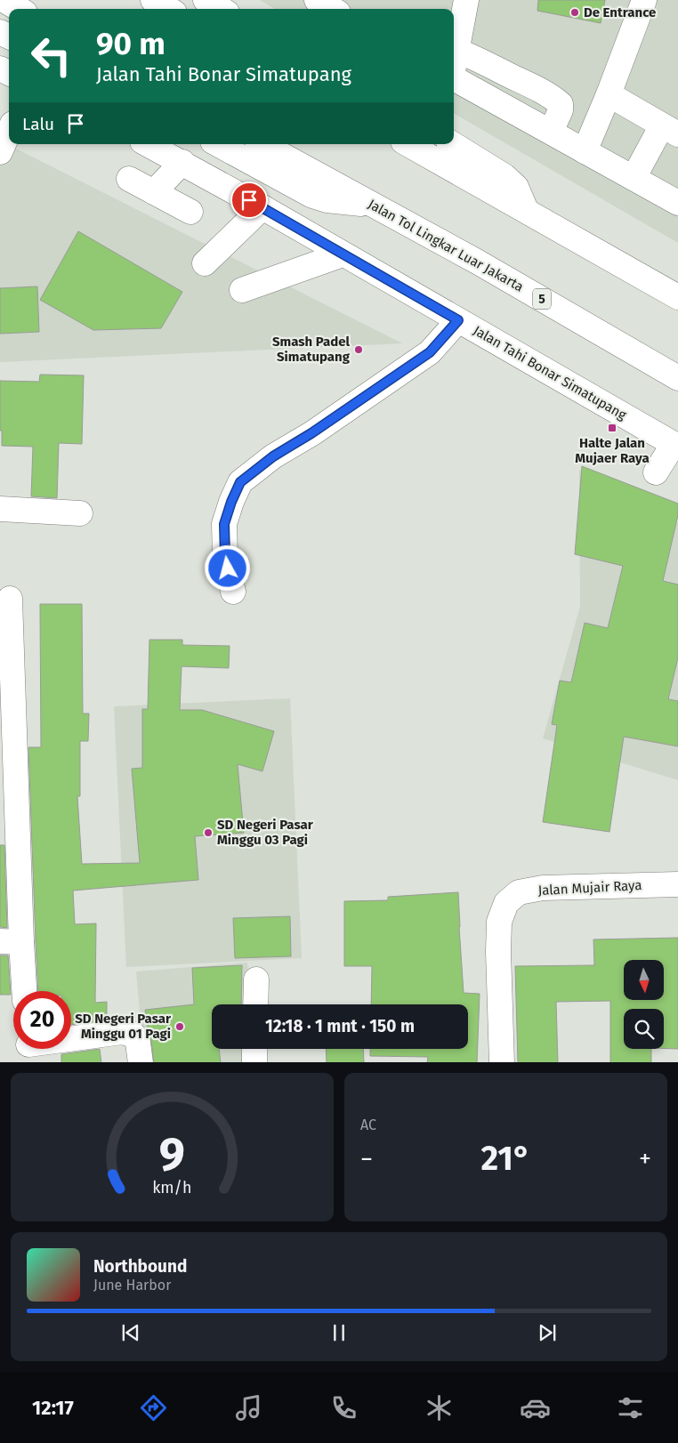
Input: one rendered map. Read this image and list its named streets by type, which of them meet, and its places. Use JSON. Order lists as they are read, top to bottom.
{
  "streets": {
    "main road": [
      "Jalan Tol Lingkar Luar Jakarta",
      "5",
      "Jalan Tahi Bonar Simatupang",
      "Jalan Mujair Raya"
    ]
  },
  "places": {
    "other": [
      "De Entrance",
      "Smash Padel Simatupang",
      "SD Negeri Pasar Minggu 03 Pagi",
      "SD Negeri Pasar Minggu 01 Pagi"
    ],
    "transit": ["Halte Jalan Mujaer Raya"]
  },
  "north": "bottom",
  "page": {
    "turn": ["90 m", "Jalan Tahi Bonar Simatupang"],
    "then": "Lalu",
    "limit": "20",
    "trip": "12:18 · 1 mnt · 150 m",
    "tile": "AC",
    "heat": ["−", "21°", "+"],
    "song": ["Northbound", "June Harbor"],
    "tabs": "12:17",
    "gauge": ["9", "km/h"]
  }
}
